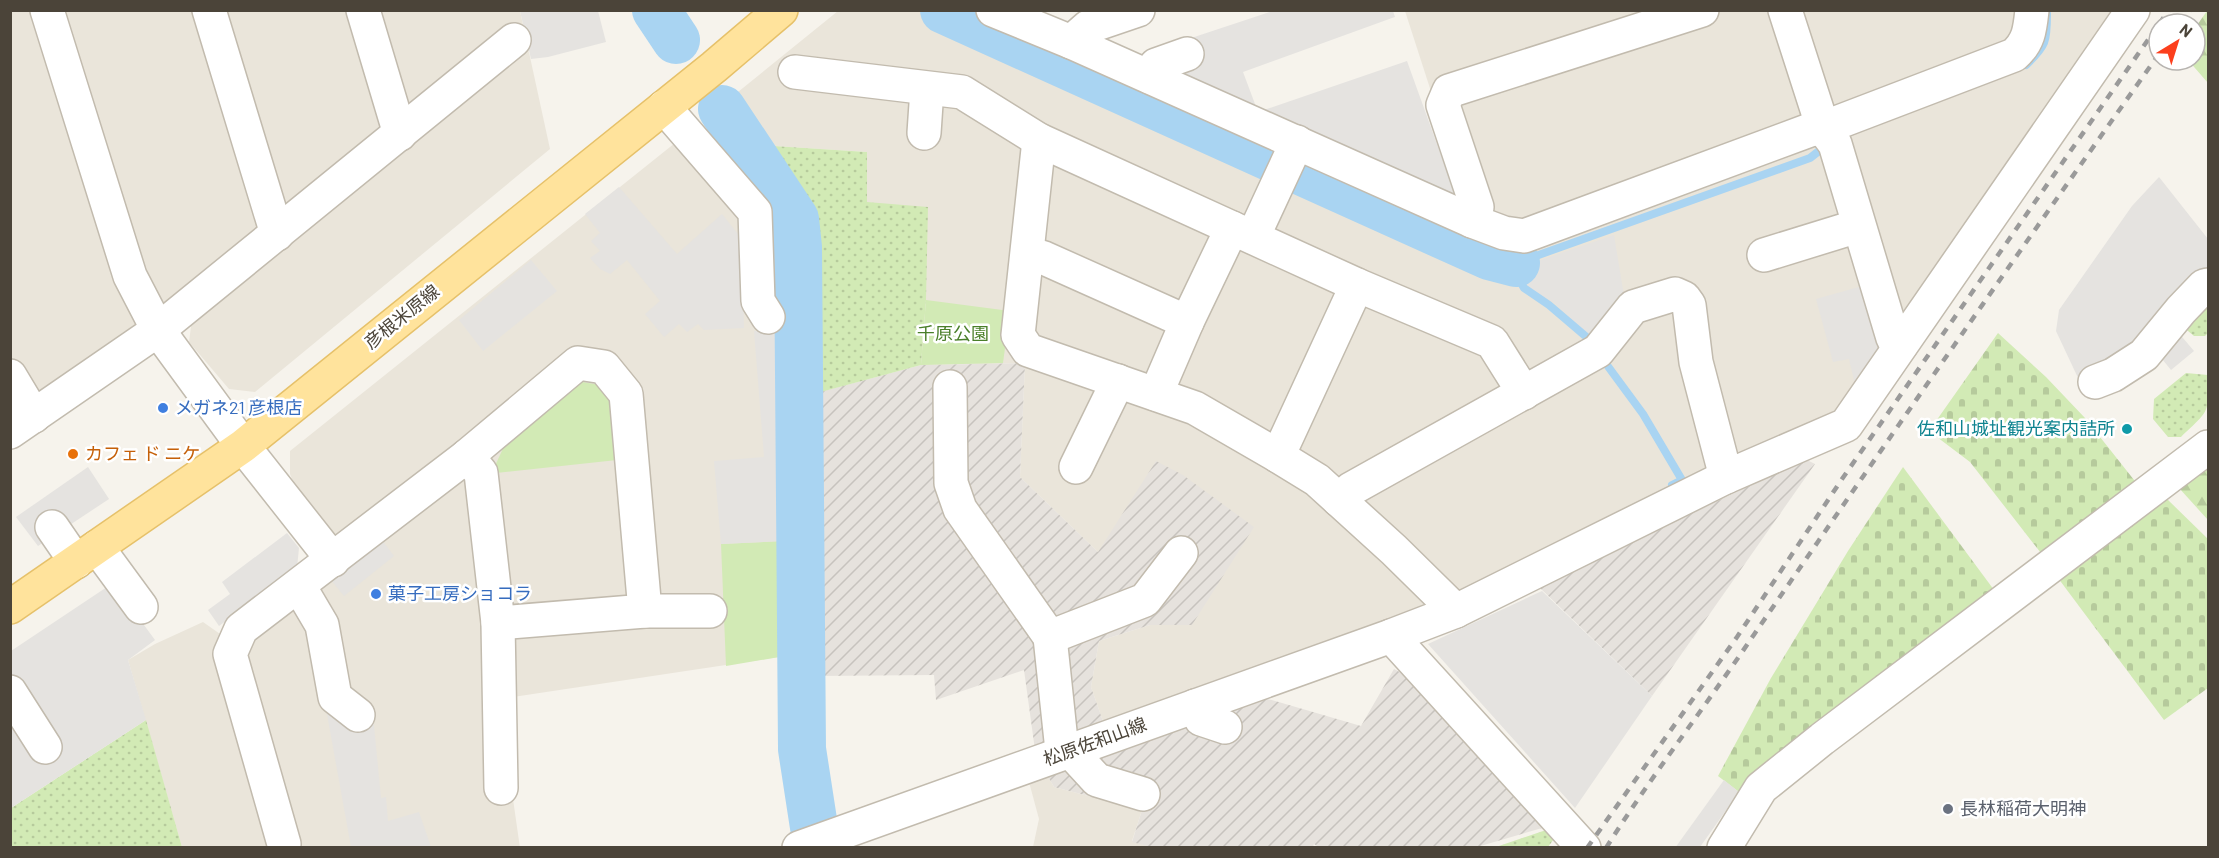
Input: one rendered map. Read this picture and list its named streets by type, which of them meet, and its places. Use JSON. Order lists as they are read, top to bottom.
{
  "streets": {
    "main road": ["彦根米原線"],
    "street": ["松原佐和山線"]
  },
  "parks": ["千原公園"],
  "places": [
    "メガネ21 彦根店",
    "佐和山城址観光案内詰所",
    "カフェ ド ニケ",
    "菓子工房ショコラ",
    "長林稲荷大明神"
  ],
  "north": "top right"
}
